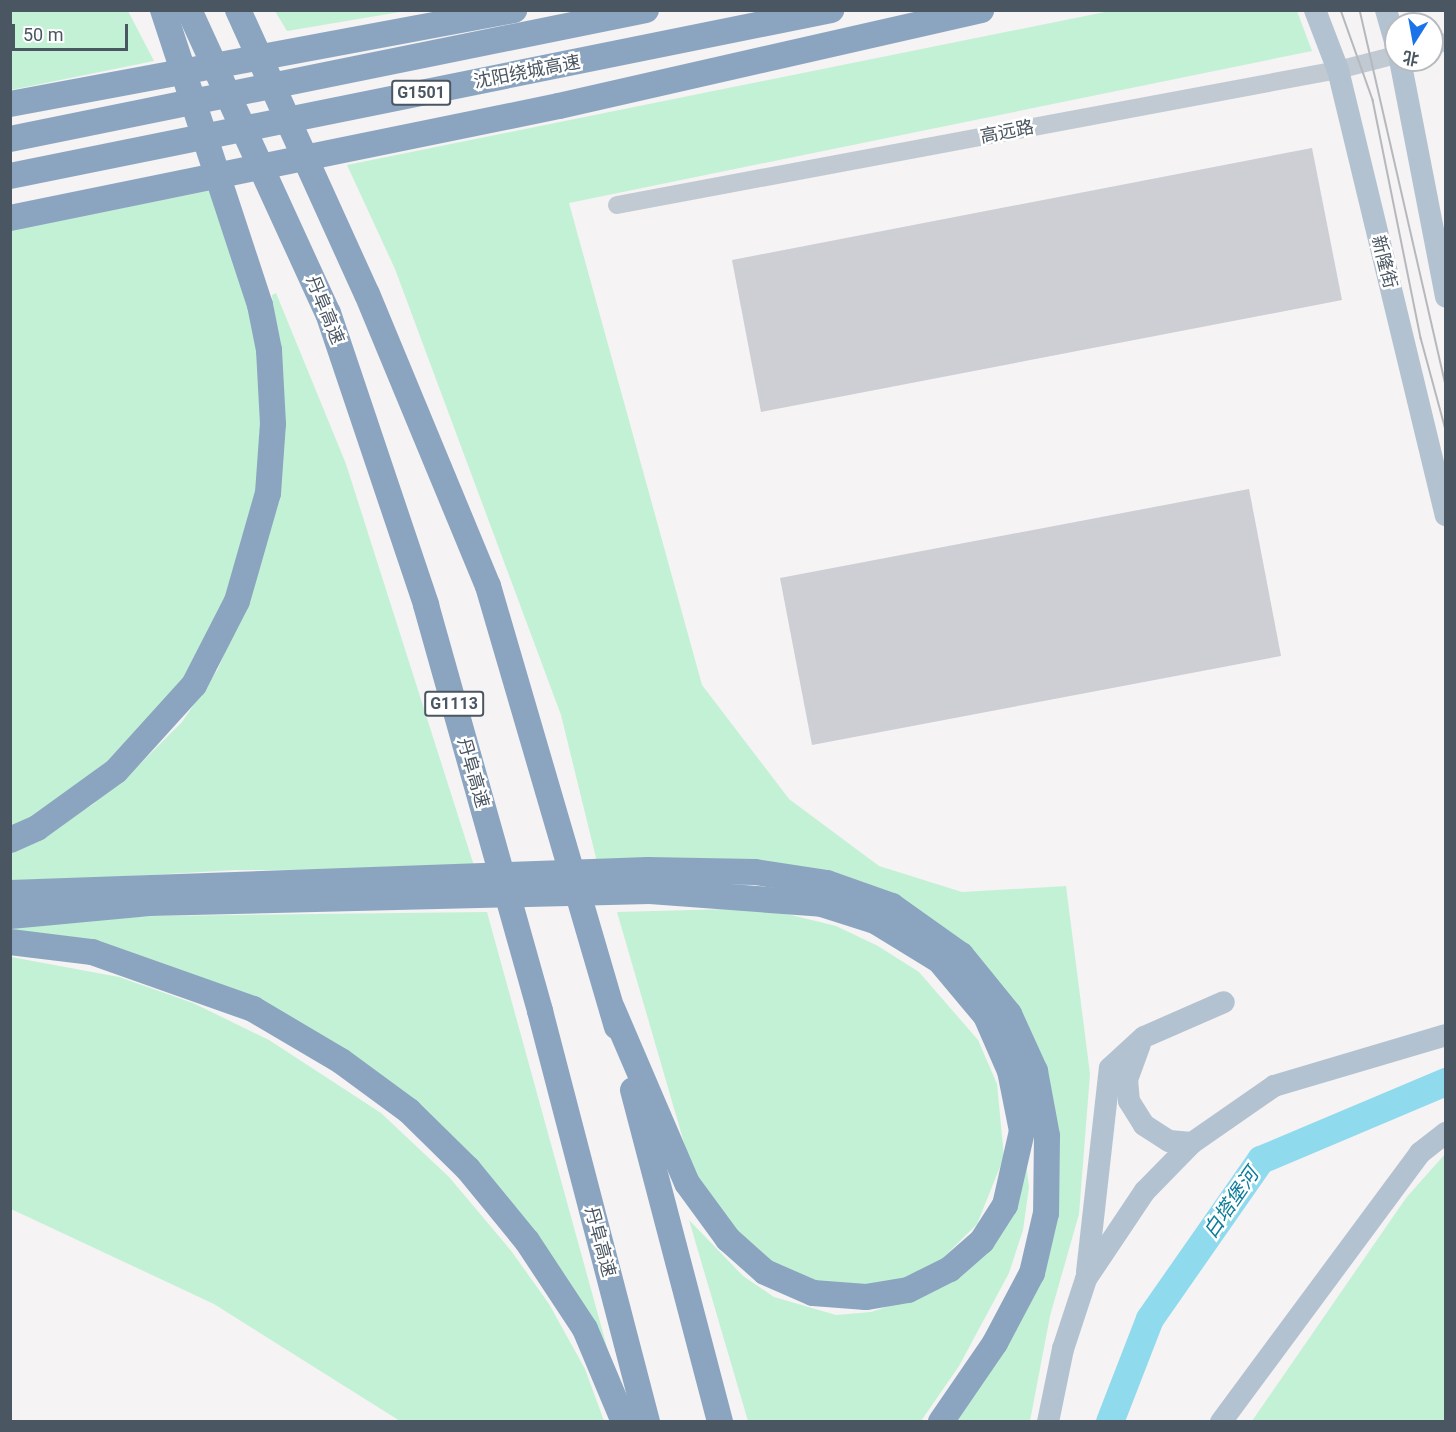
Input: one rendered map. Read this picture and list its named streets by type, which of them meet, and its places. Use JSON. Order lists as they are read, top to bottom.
{
  "streets": {
    "highway": [
      "沈阳绕城高速",
      "G1501",
      "丹阜高速",
      "G1113"
    ],
    "main road": ["新隆街"],
    "street": ["高远路"]
  },
  "crossings": [
    ["高远路", "新隆街"]
  ],
  "water": ["白塔堡河"],
  "scale_bar": "50 m",
  "north": "bottom"
}
